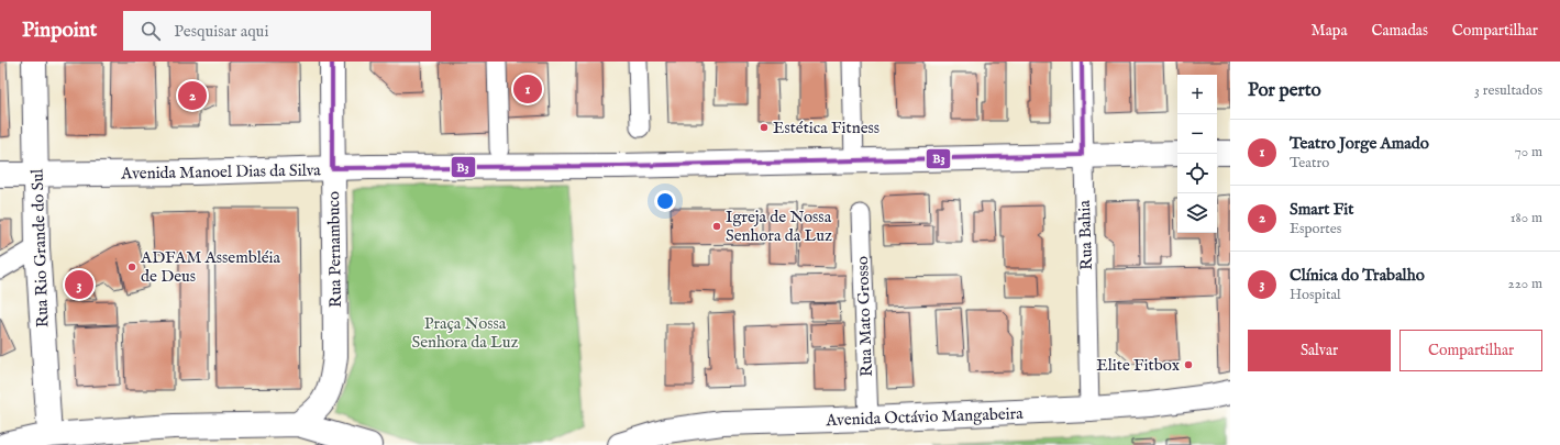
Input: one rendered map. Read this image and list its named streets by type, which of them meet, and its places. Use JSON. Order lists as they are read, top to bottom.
{
  "streets": {
    "main road": [
      "Avenida Manoel Dias da Silva",
      "Rua Rio Grande do Sul",
      "Rua Pernambuco",
      "Avenida Octávio Mangabeira"
    ],
    "street": ["Rua Bahia", "Rua Mato Grosso"]
  },
  "crossings": [
    ["Avenida Manoel Dias da Silva", "Rua Bahia"],
    ["Avenida Manoel Dias da Silva", "Rua Rio Grande do Sul"],
    ["Avenida Manoel Dias da Silva", "Rua Pernambuco"],
    ["Rua Bahia", "Avenida Octávio Mangabeira"],
    ["Rua Mato Grosso", "Avenida Octávio Mangabeira"]
  ],
  "parks": ["Praça Nossa Senhora da Luz"],
  "places": [
    "Estética Fitness",
    "Igreja de Nossa Senhora da Luz",
    "ADFAM Assembléia de Deus",
    "Elite Fitbox"
  ],
  "lines": ["transit line B3"],
  "page": {
    "header": "Pinpoint",
    "search": "Pesquisar aqui",
    "nav": ["Mapa", "Camadas", "Compartilhar"],
    "heading": ["Por perto", "3 resultados"],
    "pins": ["1", "2", "3"],
    "map_buttons": ["+", "−"],
    "list": [
      {
        "mark": "1",
        "name": "Teatro Jorge Amado",
        "note": "Teatro",
        "value": "70 m"
      },
      {
        "mark": "2",
        "name": "Smart Fit",
        "note": "Esportes",
        "value": "180 m"
      },
      {
        "mark": "3",
        "name": "Clínica do Trabalho",
        "note": "Hospital",
        "value": "220 m"
      }
    ],
    "buttons": ["Salvar", "Compartilhar"]
  }
}
